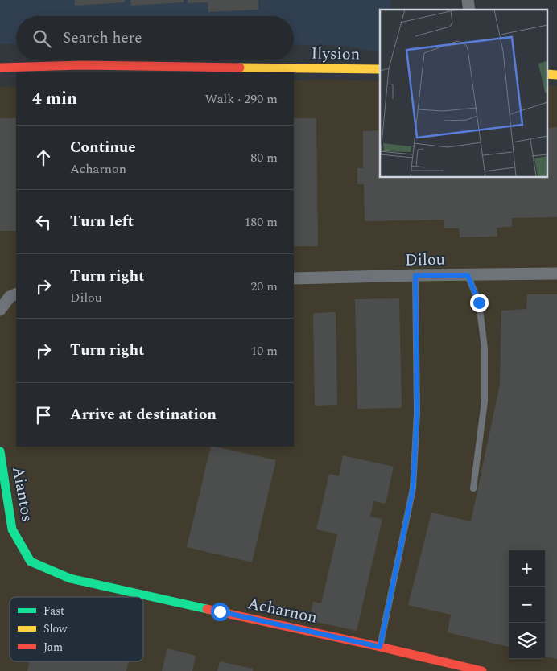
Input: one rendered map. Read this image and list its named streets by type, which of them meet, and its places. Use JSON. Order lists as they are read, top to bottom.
{
  "streets": {
    "street": [
      "Ilysion",
      "Dilou",
      "Aiantos",
      "Acharnon"
    ]
  },
  "crossings": [
    ["Aiantos", "Acharnon"]
  ],
  "legend": ["Fast", "Slow", "Jam"],
  "page": {
    "search": "Search here",
    "heading": ["4 min", "Walk · 290 m"],
    "list": [
      ["Continue", "Acharnon", "80 m"],
      ["Turn left", "180 m"],
      ["Turn right", "Dilou", "20 m"],
      ["Turn right", "10 m"],
      "Arrive at destination"
    ],
    "map_buttons": ["+", "−"]
  }
}
